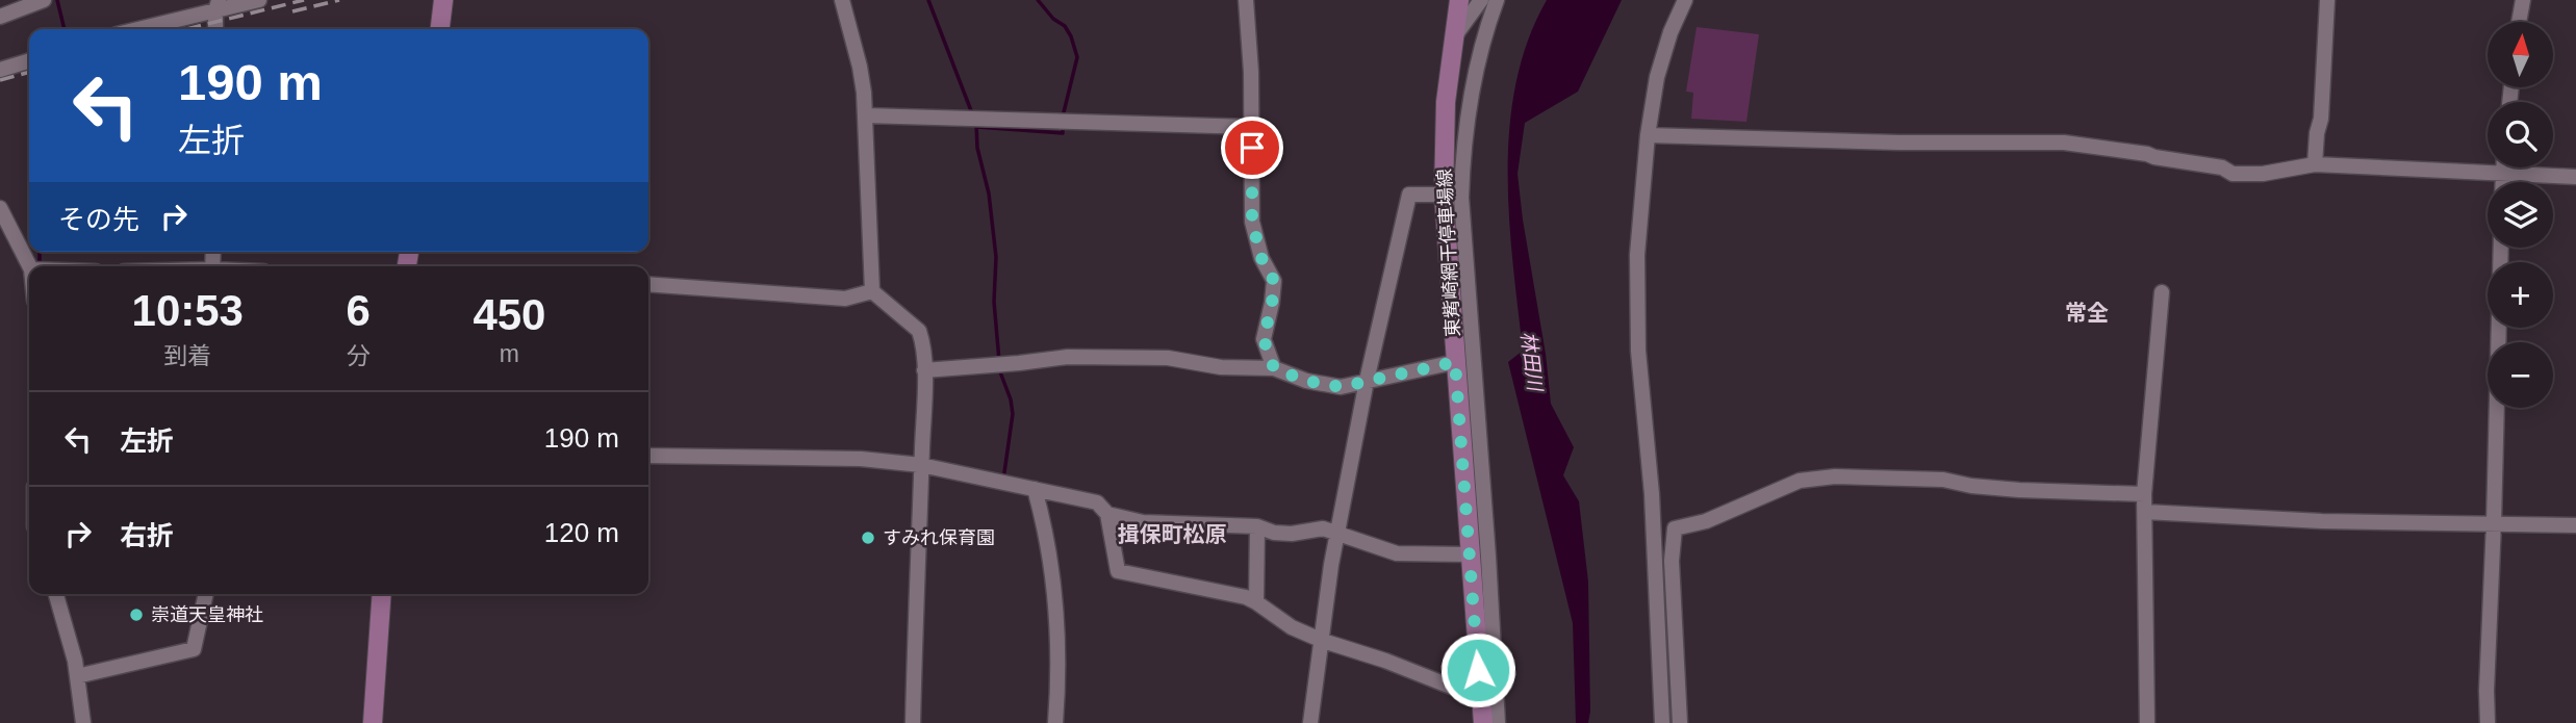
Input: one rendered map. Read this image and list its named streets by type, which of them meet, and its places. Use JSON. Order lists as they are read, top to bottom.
{
  "streets": {
    "main road": ["東觜崎網干停車場線"]
  },
  "districts": ["常全", "揖保町松原"],
  "water": ["林田川"],
  "places": ["すみれ保育園", "崇道天皇神社"],
  "north": "top",
  "page": {
    "map_buttons": ["+", "−"],
    "turn": ["190 m", "左折"],
    "then": "その先",
    "eta": [
      "10:53",
      "到着",
      "6",
      "分",
      "450",
      "m"
    ],
    "list": [
      {
        "name": "左折",
        "value": "190 m"
      },
      {
        "name": "右折",
        "value": "120 m"
      }
    ]
  }
}
